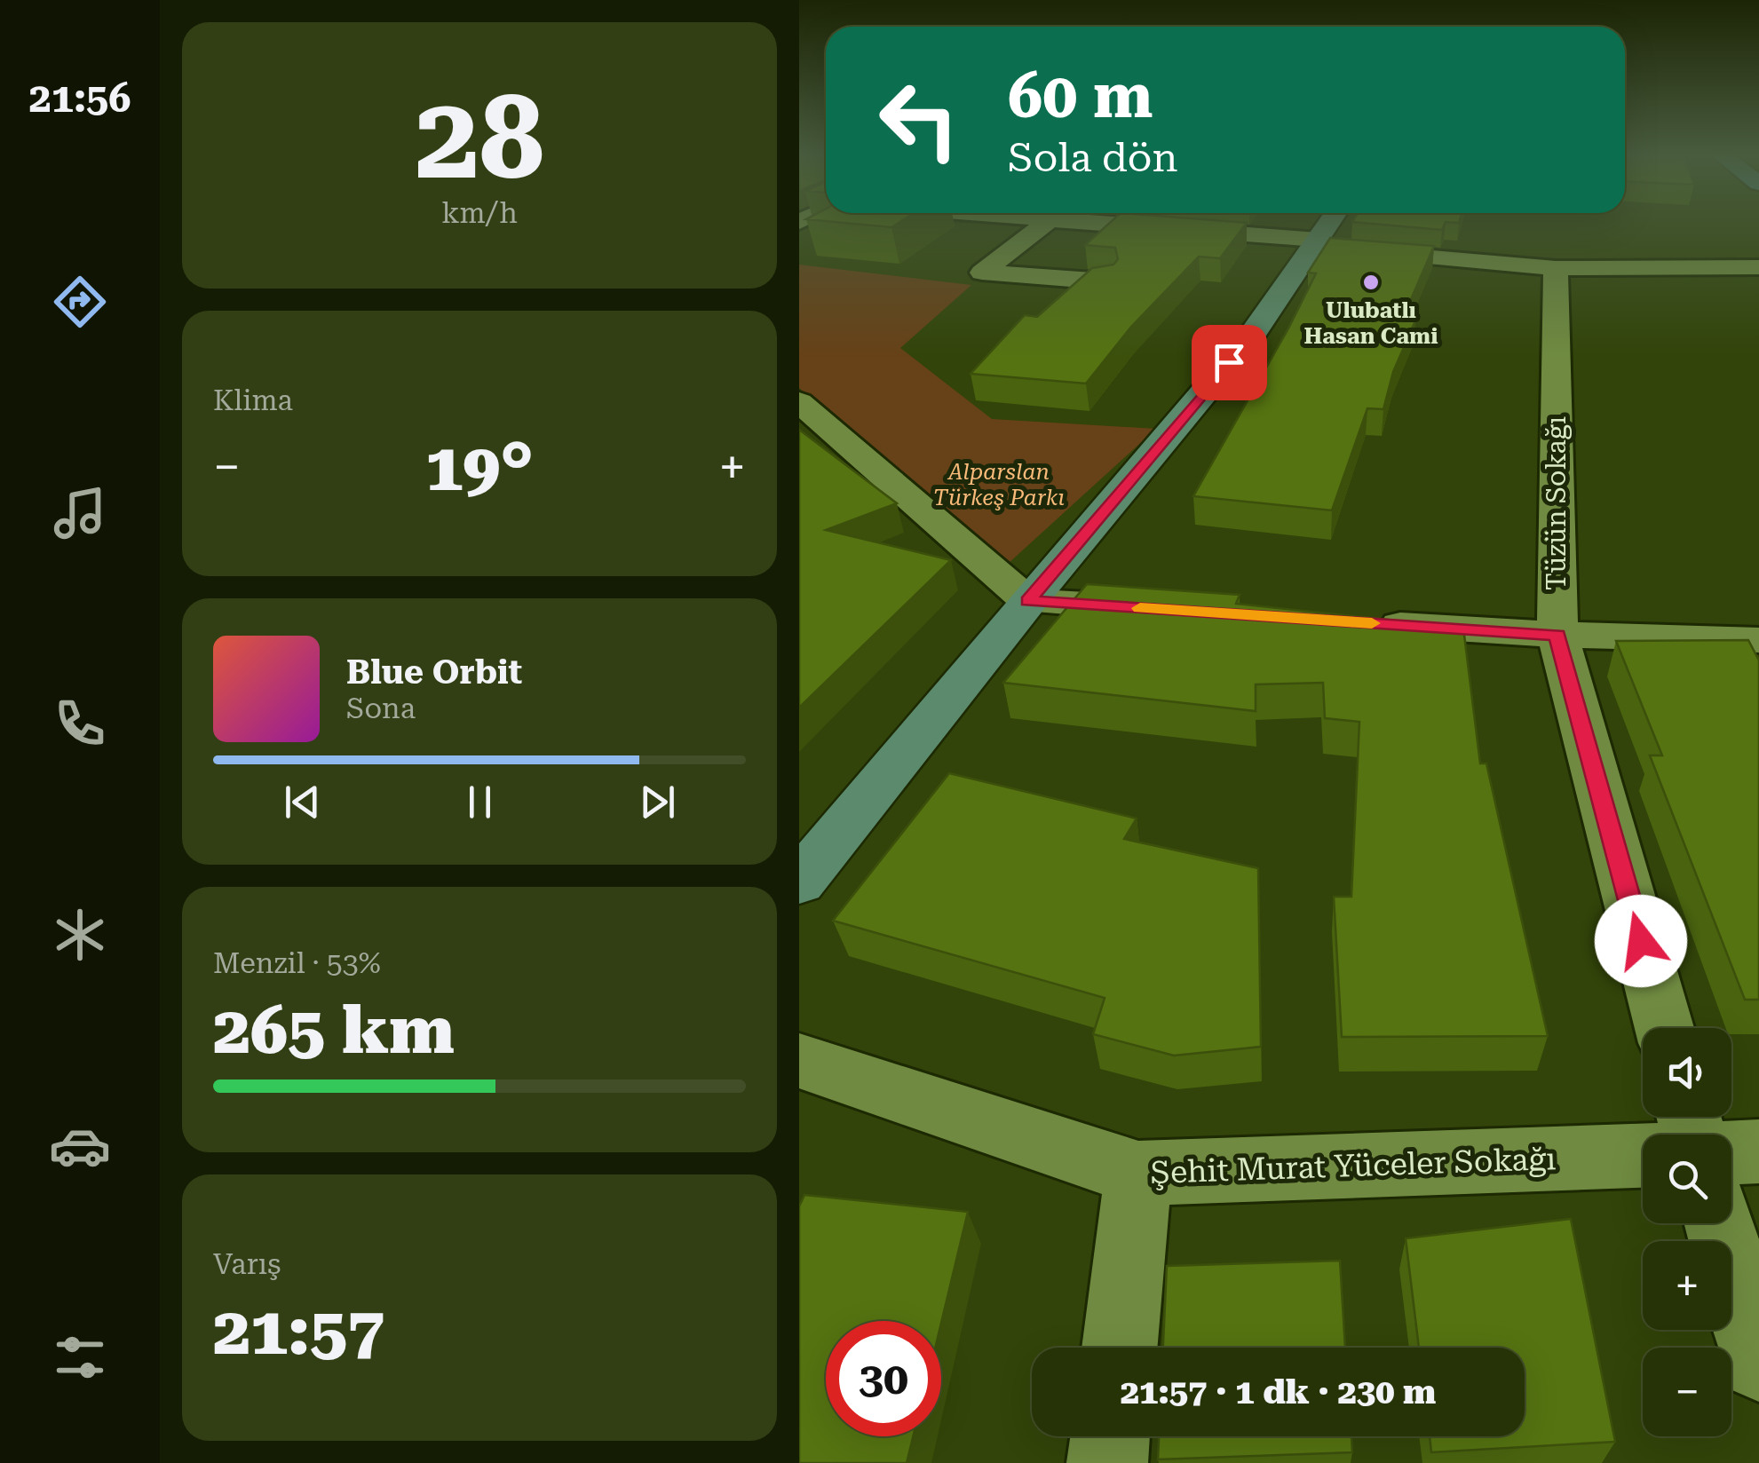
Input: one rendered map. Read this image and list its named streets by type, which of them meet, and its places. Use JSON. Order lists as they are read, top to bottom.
{
  "streets": {
    "street": ["Tüzün Sokağı", "Şehit Murat Yüceler Sokağı"]
  },
  "parks": ["Alparslan Türkeş Parkı"],
  "places": ["Ulubatlı Hasan Cami"],
  "page": {
    "tabs": "21:56",
    "tile": [
      ["28", "km/h"],
      "Klima",
      ["Menzil · 53%", "265 km"],
      ["Varış", "21:57"]
    ],
    "turn": ["60 m", "Sola dön"],
    "heat": ["−", "19°", "+"],
    "song": ["Blue Orbit", "Sona"],
    "map_buttons": ["+", "−"],
    "limit": "30",
    "trip": "21:57 · 1 dk · 230 m"
  }
}
